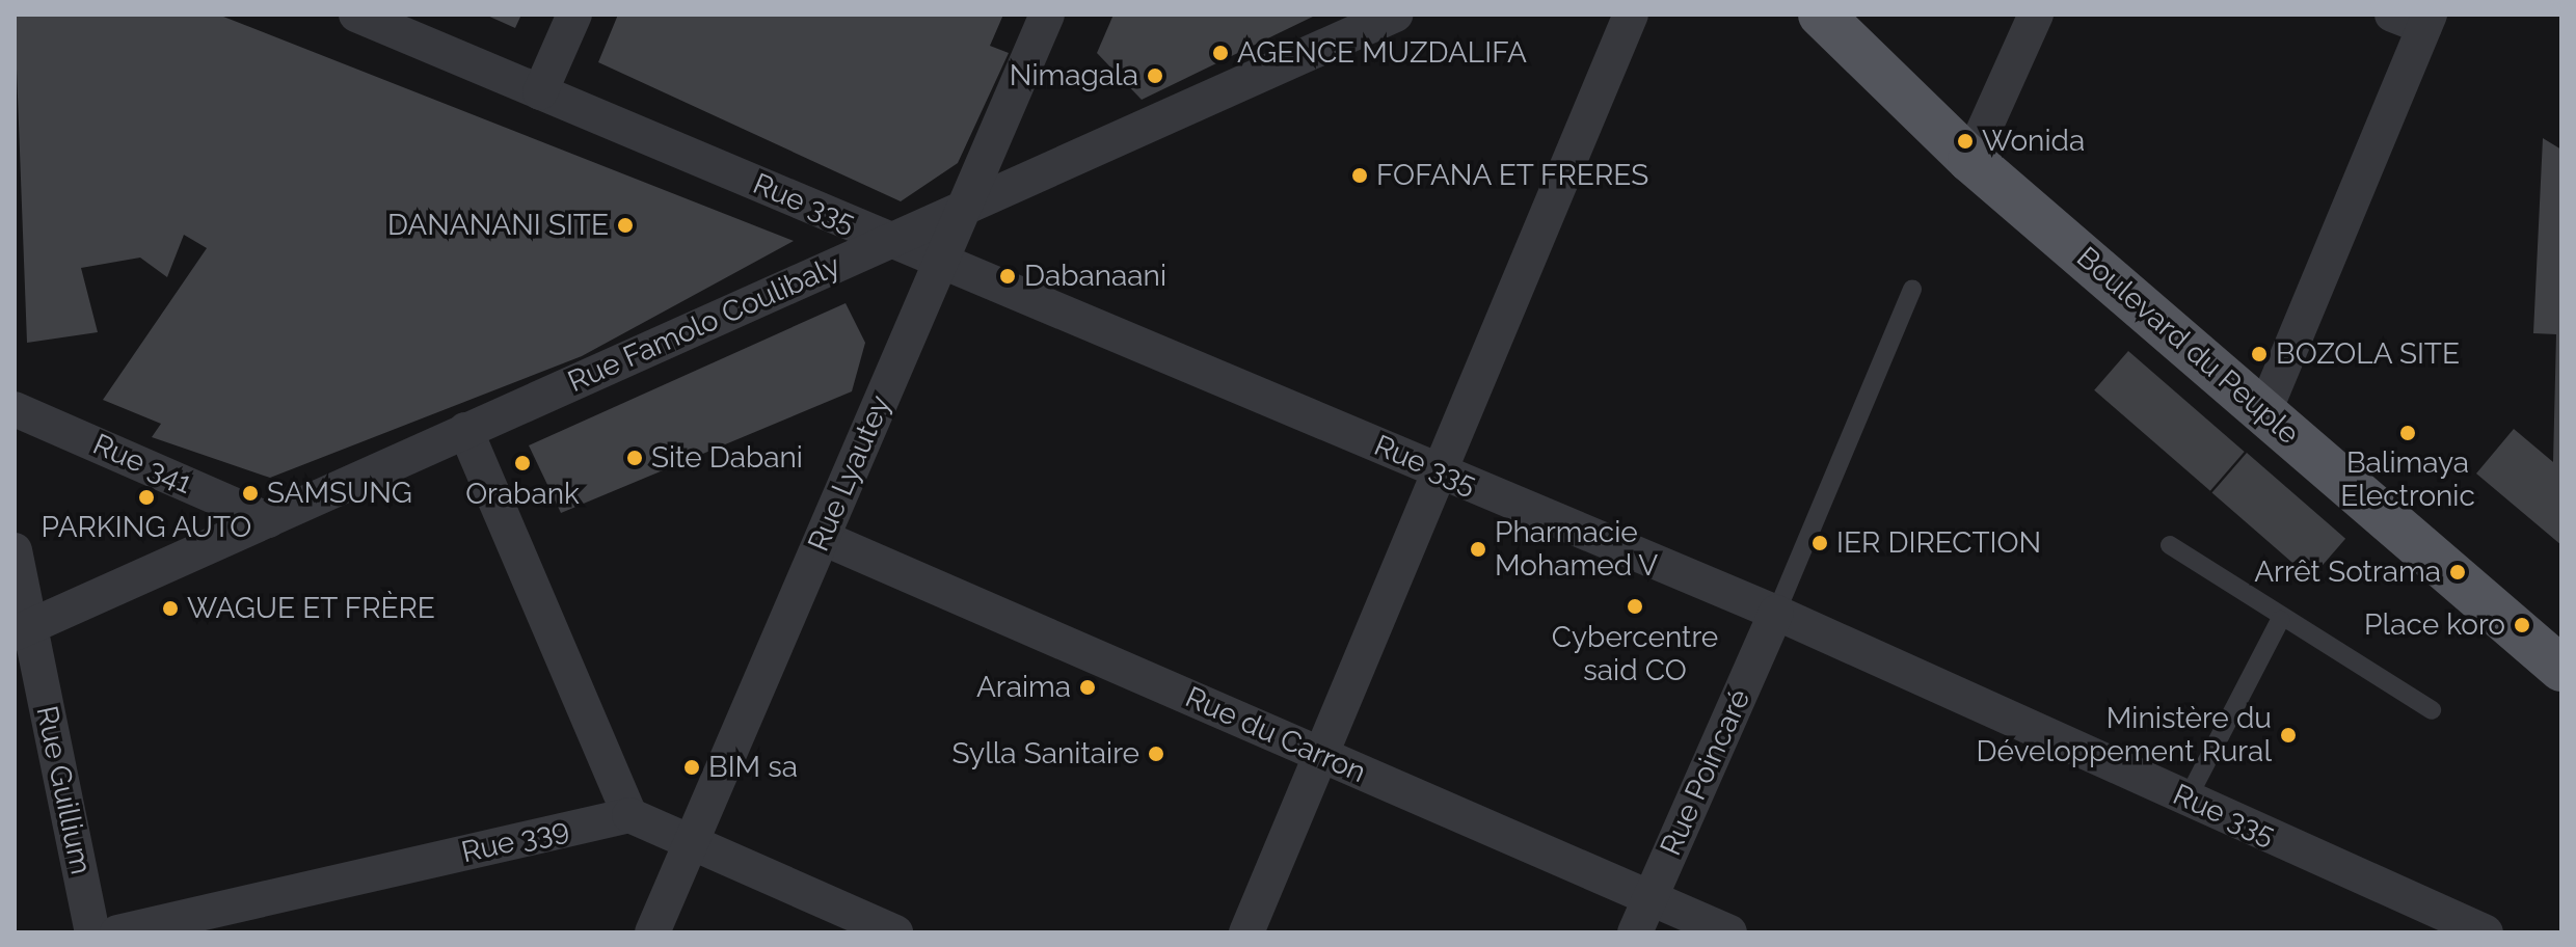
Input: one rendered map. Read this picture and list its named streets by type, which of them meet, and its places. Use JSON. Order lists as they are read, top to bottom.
{
  "streets": {
    "main road": ["Boulevard du Peuple"],
    "street": [
      "Rue 335",
      "Rue Famolo Coulibaly",
      "Rue 341",
      "Rue Lyautey",
      "Rue du Carron",
      "Rue Poincaré",
      "Rue Guillium",
      "Rue 339"
    ]
  },
  "crossings": [
    ["Rue 335", "Rue Famolo Coulibaly"],
    ["Rue 335", "Rue Lyautey"],
    ["Rue 335", "Rue Poincaré"],
    ["Rue Famolo Coulibaly", "Rue 341"],
    ["Rue Famolo Coulibaly", "Rue Lyautey"],
    ["Rue Famolo Coulibaly", "Rue Guillium"],
    ["Rue Lyautey", "Rue du Carron"],
    ["Rue du Carron", "Rue Poincaré"]
  ],
  "places": [
    "AGENCE MUZDALIFA",
    "Nimagala",
    "Wonida",
    "FOFANA ET FRERES",
    "DANANANI SITE",
    "Dabanaani",
    "BOZOLA SITE",
    "Balimaya Electronic",
    "Site Dabani",
    "Orabank",
    "SAMSUNG",
    "PARKING AUTO",
    "IER DIRECTION",
    "Pharmacie Mohamed V",
    "Arrêt Sotrama",
    "Cybercentre said CO",
    "WAGUE ET FRÈRE",
    "Place koro",
    "Araima",
    "Ministère du Développement Rural",
    "Sylla Sanitaire",
    "BIM sa"
  ]
}
